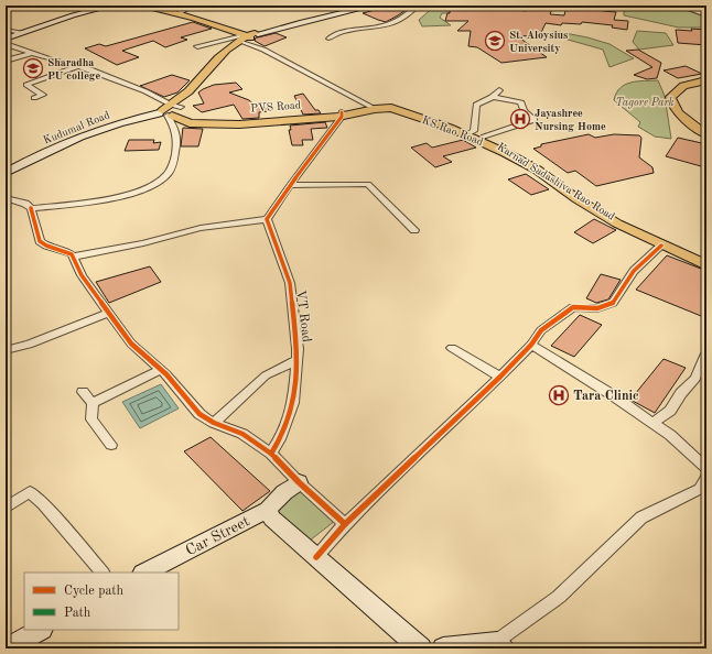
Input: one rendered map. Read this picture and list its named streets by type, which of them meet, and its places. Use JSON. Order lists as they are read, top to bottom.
{
  "streets": {
    "main road": ["KS Rao Road", "Karnad Sadashiva Rao Road"],
    "street": ["Kudumal Road", "VT Road", "Car Street"]
  },
  "crossings": [
    ["Kudumal Road", "KS Rao Road"],
    ["KS Rao Road", "Karnad Sadashiva Rao Road"]
  ],
  "parks": ["Tagore Park"],
  "places": {
    "school or university": ["St. Aloysius University", "Sharadha PU college"],
    "hospital": ["Jayashree Nursing Home", "Tara Clinic"]
  },
  "legend": ["Cycle path", "Path"]
}
